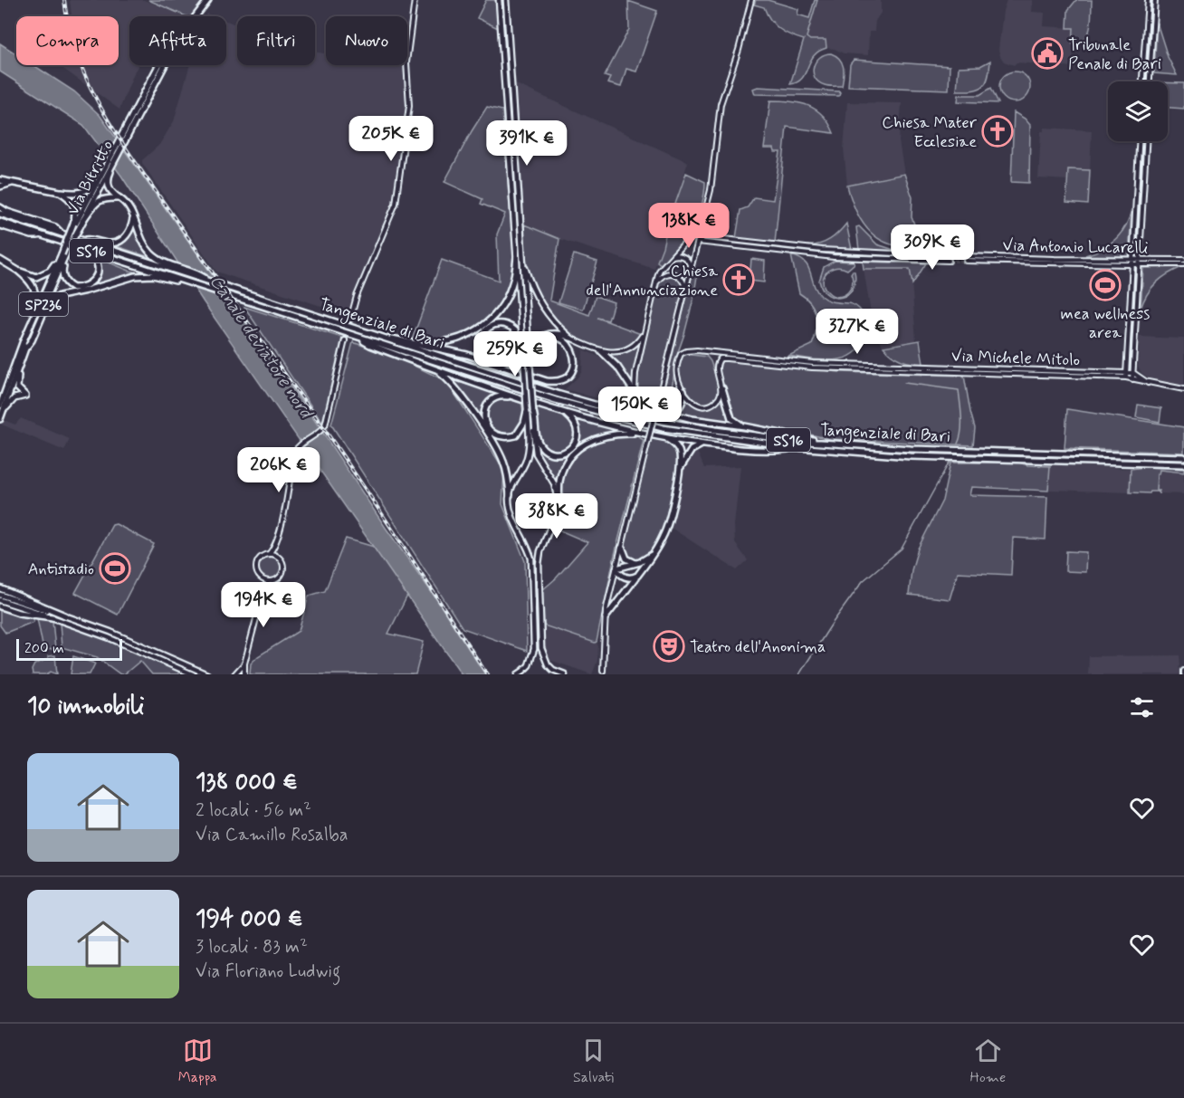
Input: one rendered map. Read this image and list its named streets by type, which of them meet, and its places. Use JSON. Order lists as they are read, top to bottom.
{
  "streets": {
    "main road": [
      "Via Bitritto",
      "SS16",
      "SP236",
      "Tangenziale di Bari"
    ],
    "street": ["Via Antonio Lucarelli", "Via Michele Mitolo"]
  },
  "crossings": [
    ["SS16", "Tangenziale di Bari"],
    ["SP236", "Tangenziale di Bari"]
  ],
  "water": ["Canale deviatore nord"],
  "places": {
    "public building": ["Tribunale Penale di Bari"],
    "church": ["Chiesa Mater Ecclesiae", "Chiesa dell'Annunciazione"],
    "sports": ["mea wellness area", "Antistadio"],
    "theatre": ["Teatro dell'Anonima"]
  },
  "scale_bar": "200 m",
  "page": {
    "chip": [
      "Compra",
      "Affitta",
      "Filtri",
      "Nuovo"
    ],
    "price": [
      "205K €",
      "391K €",
      "138K €",
      "309K €",
      "327K €",
      "259K €",
      "150K €",
      "206K €",
      "388K €",
      "194K €"
    ],
    "scale": "200 m",
    "heading": "10 immobili",
    "list": [
      {
        "name": "138 000 €",
        "note": "2 locali · 56 m² · Via Camillo Rosalba"
      },
      {
        "name": "194 000 €",
        "note": "3 locali · 83 m² · Via Floriano Ludwig"
      }
    ],
    "tabs": ["Mappa", "Salvati", "Home"]
  }
}
